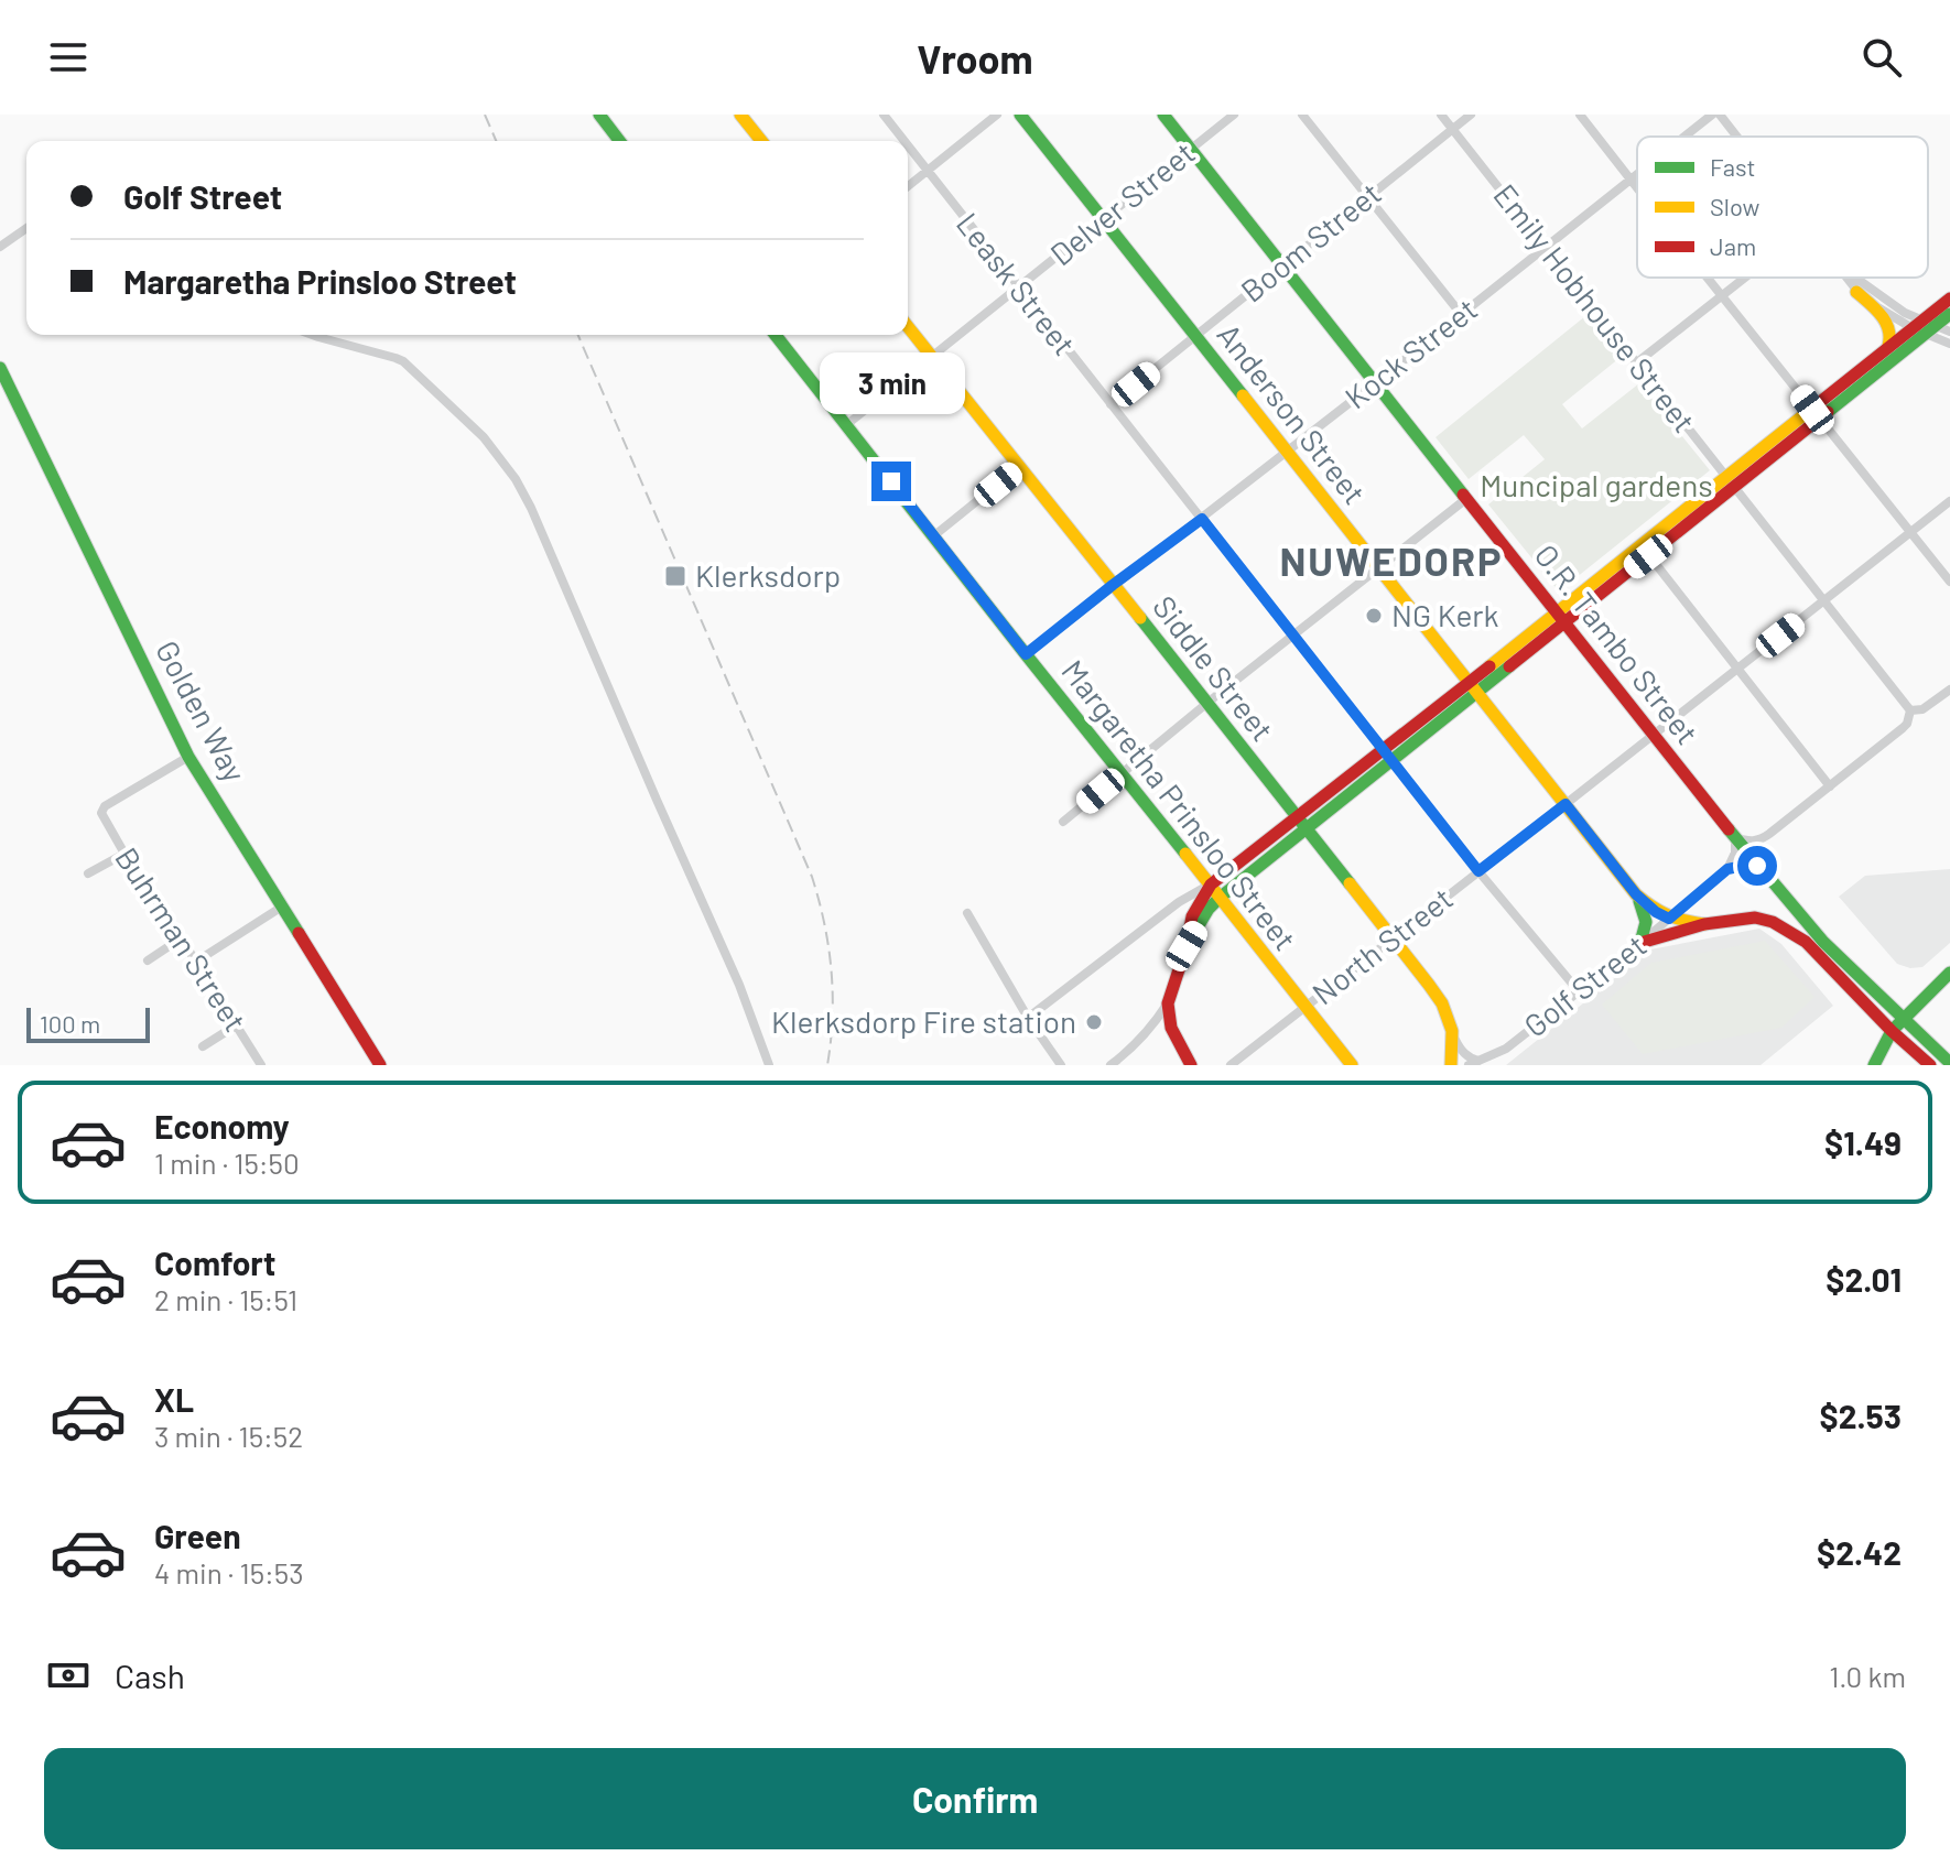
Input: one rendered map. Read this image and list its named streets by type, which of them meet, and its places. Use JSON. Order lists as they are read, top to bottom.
{
  "streets": {
    "main road": [
      "Anderson Street",
      "O.R. Tambo Street",
      "Siddle Street",
      "Golden Way",
      "Margaretha Prinsloo Street"
    ],
    "street": [
      "Delver Street",
      "Boom Street",
      "Leask Street",
      "Emily Hobhouse Street",
      "Kock Street",
      "Buhrman Street",
      "North Street",
      "Golf Street"
    ]
  },
  "crossings": [
    ["Delver Street", "Leask Street"],
    ["Delver Street", "Anderson Street"],
    ["Delver Street", "O.R. Tambo Street"],
    ["Delver Street", "Siddle Street"],
    ["Delver Street", "Margaretha Prinsloo Street"],
    ["Boom Street", "Leask Street"],
    ["Boom Street", "Emily Hobhouse Street"],
    ["Boom Street", "Anderson Street"],
    ["Boom Street", "O.R. Tambo Street"],
    ["Leask Street", "Kock Street"],
    ["Leask Street", "North Street"],
    ["Leask Street", "Golf Street"],
    ["Emily Hobhouse Street", "Kock Street"],
    ["Emily Hobhouse Street", "North Street"],
    ["Kock Street", "Anderson Street"],
    ["Kock Street", "O.R. Tambo Street"],
    ["Kock Street", "Siddle Street"],
    ["Kock Street", "Margaretha Prinsloo Street"],
    ["Anderson Street", "North Street"],
    ["Anderson Street", "Golf Street"],
    ["O.R. Tambo Street", "North Street"],
    ["Siddle Street", "North Street"],
    ["Golden Way", "Buhrman Street"],
    ["Margaretha Prinsloo Street", "North Street"]
  ],
  "districts": ["NUWEDORP"],
  "parks": ["Muncipal gardens"],
  "places": {
    "transit": ["Klerksdorp"],
    "other": ["NG Kerk", "Klerksdorp Fire station"]
  },
  "legend": ["Fast", "Slow", "Jam"],
  "scale_bar": "100 m",
  "page": {
    "header": "Vroom",
    "banner": ["Golf Street", "Margaretha Prinsloo Street"],
    "bubble": "3 min",
    "scale": "100 m",
    "list": [
      {
        "name": "Economy",
        "note": "1 min · 15:50",
        "value": "$1.49"
      },
      {
        "name": "Comfort",
        "note": "2 min · 15:51",
        "value": "$2.01"
      },
      {
        "name": "XL",
        "note": "3 min · 15:52",
        "value": "$2.53"
      },
      {
        "name": "Green",
        "note": "4 min · 15:53",
        "value": "$2.42"
      }
    ],
    "pay": ["Cash", "1.0 km"],
    "buttons": "Confirm"
  }
}
